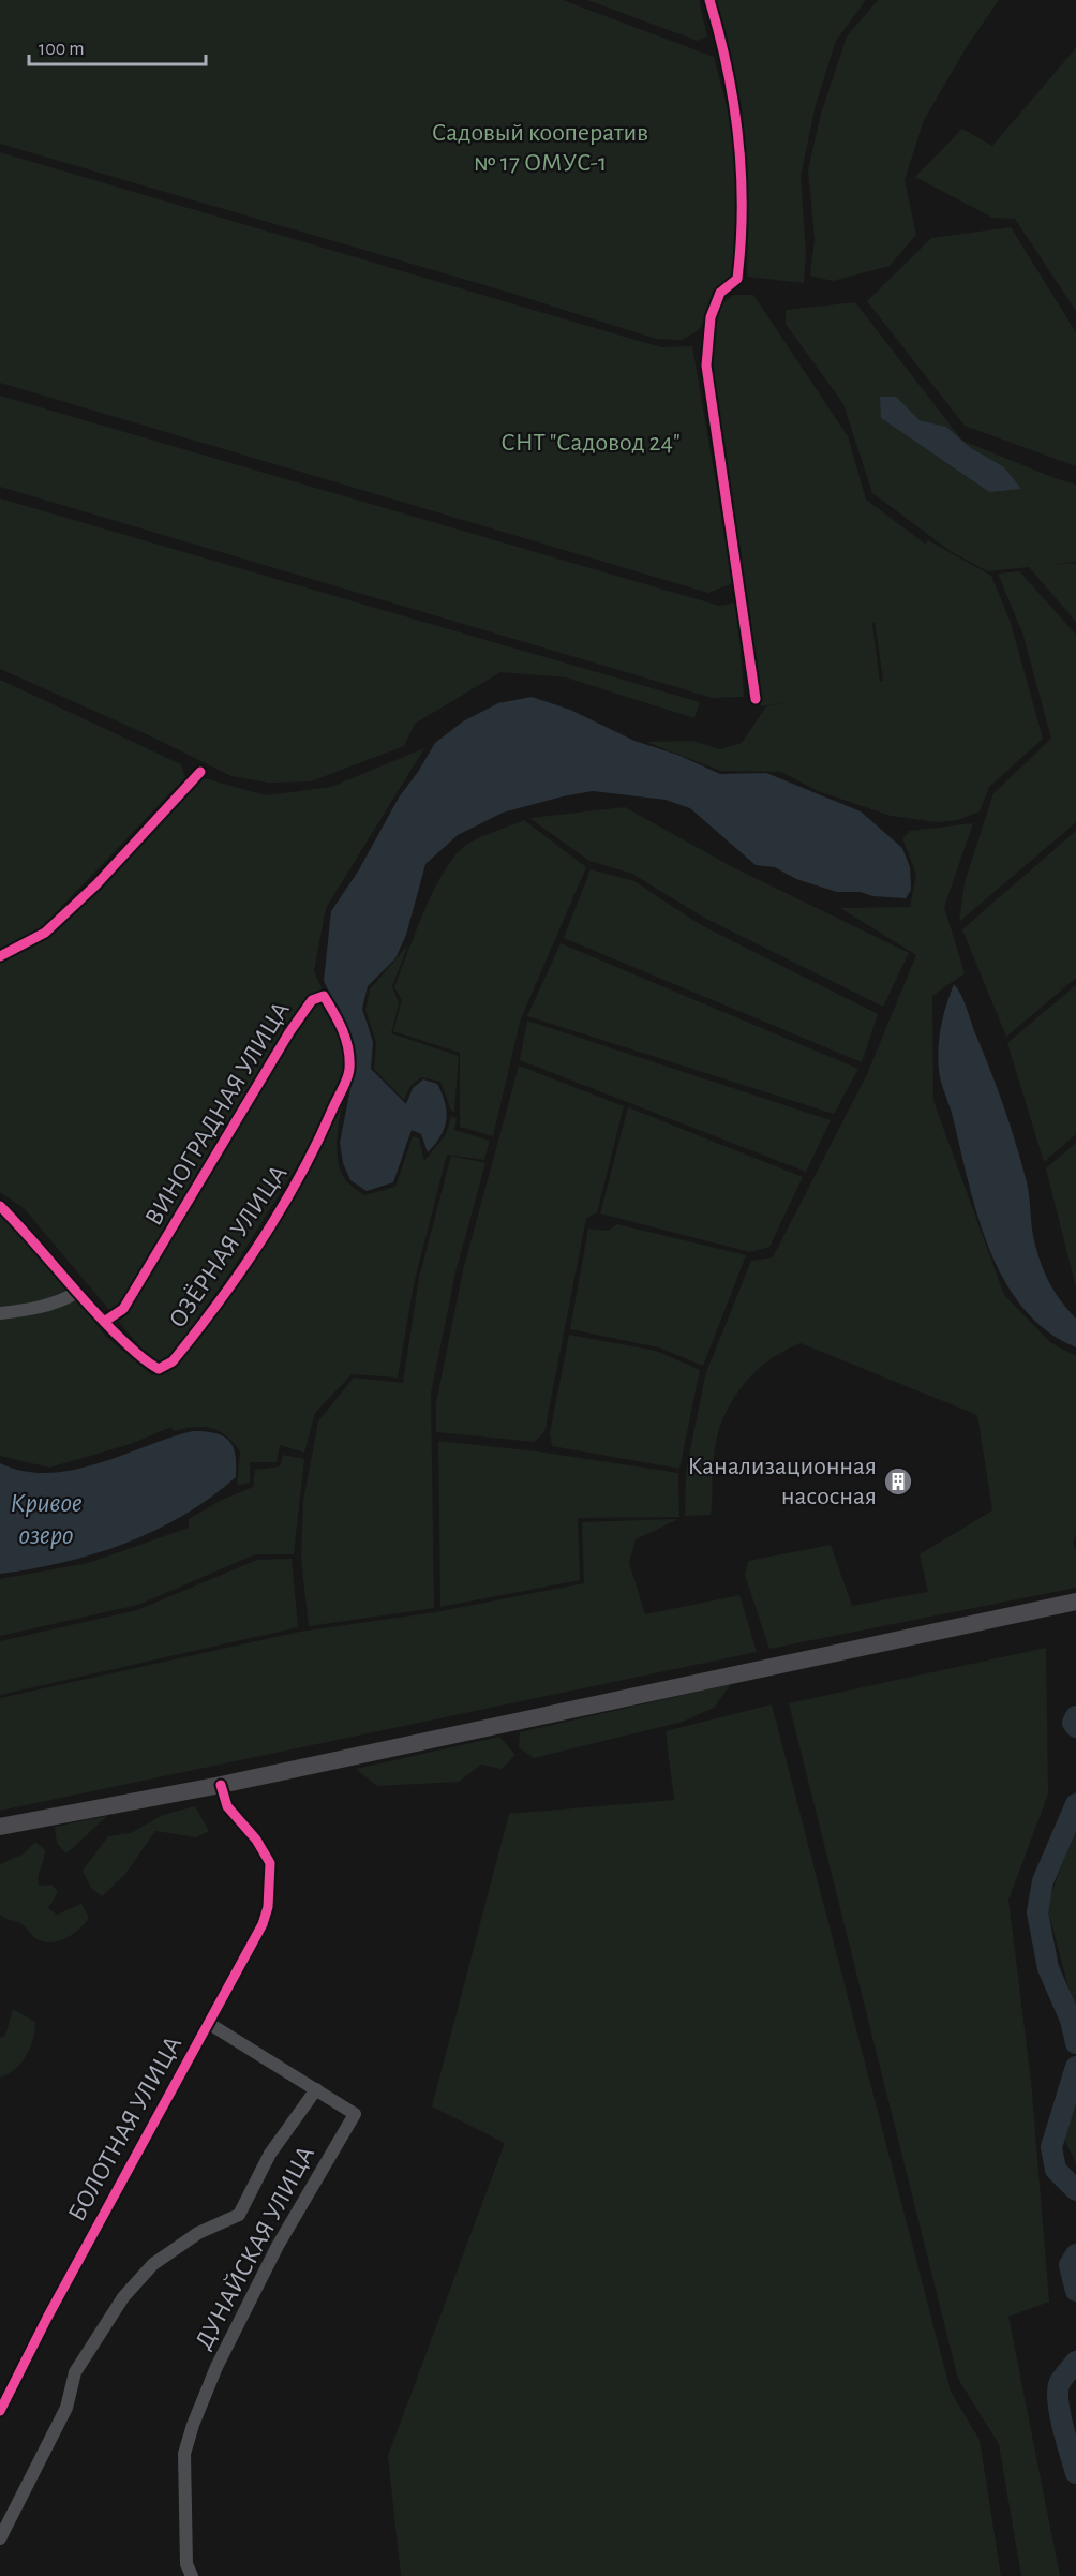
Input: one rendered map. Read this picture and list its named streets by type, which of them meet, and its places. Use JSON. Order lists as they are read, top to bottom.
{
  "streets": {
    "street": [
      "ВИНОГРАДНАЯ УЛИЦА",
      "ОЗЁРНАЯ УЛИЦА",
      "БОЛОТНАЯ УЛИЦА",
      "ДУНАЙСКАЯ УЛИЦА"
    ]
  },
  "crossings": [
    ["ВИНОГРАДНАЯ УЛИЦА", "ОЗЁРНАЯ УЛИЦА"],
    ["БОЛОТНАЯ УЛИЦА", "ДУНАЙСКАЯ УЛИЦА"]
  ],
  "water": ["Кривое озеро"],
  "parks": ["Садовый кооператив № 17 ОМУС-1", "СНТ \"Садовод 24\""],
  "places": {
    "building": ["Канализационная насосная"]
  },
  "scale_bar": "100 m"
}
